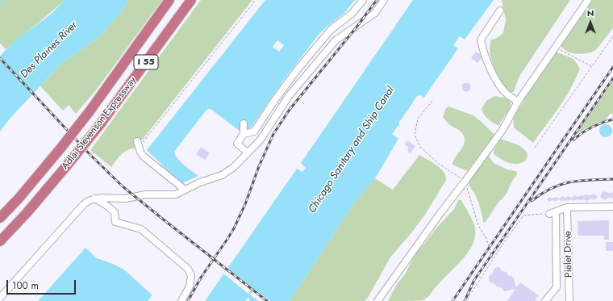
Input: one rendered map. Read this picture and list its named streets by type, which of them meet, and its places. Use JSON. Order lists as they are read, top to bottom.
{
  "streets": {
    "highway": ["I 55", "Adlai Stevenson Expressway"],
    "street": ["Pielet Drive"]
  },
  "water": ["Des Plaines River", "Chicago Sanitary and Ship Canal"],
  "scale_bar": "100 m",
  "north": "top"
}
